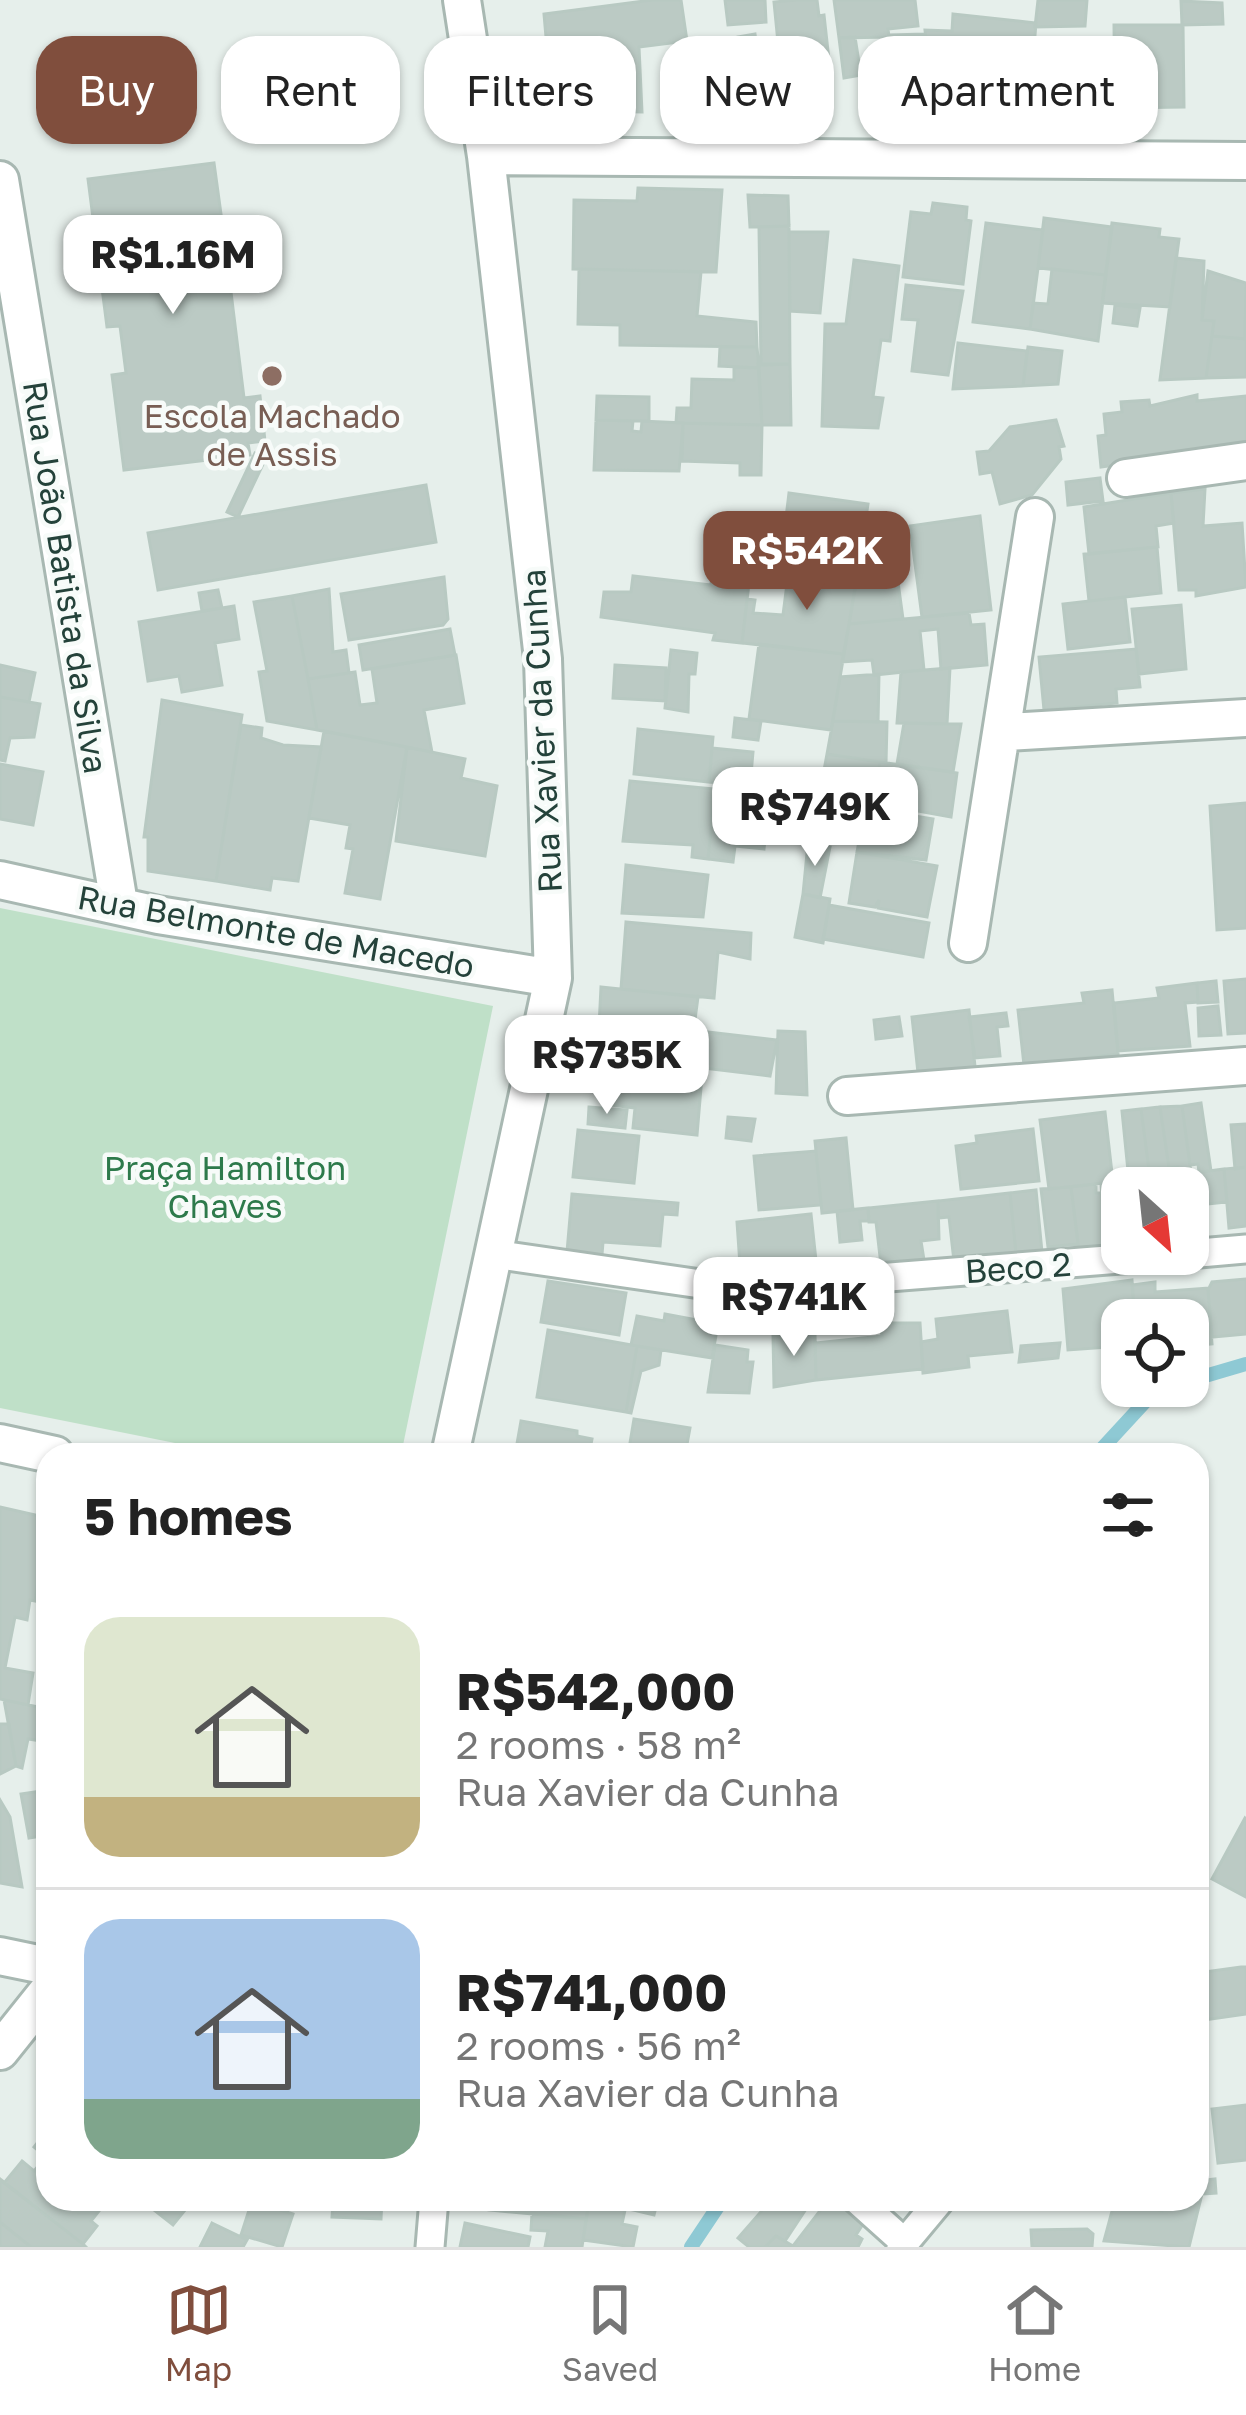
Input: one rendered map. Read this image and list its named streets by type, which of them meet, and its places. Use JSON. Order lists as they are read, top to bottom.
{
  "streets": {
    "street": ["Rua João Batista da Silva", "Rua Xavier da Cunha", "Rua Belmonte de Macedo"],
    "lane": ["Beco 2"]
  },
  "crossings": [
    ["Rua João Batista da Silva", "Rua Belmonte de Macedo"],
    ["Rua Xavier da Cunha", "Rua Belmonte de Macedo"],
    ["Rua Xavier da Cunha", "Beco 2"]
  ],
  "parks": ["Praça Hamilton Chaves"],
  "places": ["Escola Machado de Assis"],
  "north": "bottom right",
  "page": {
    "chip": [
      "Buy",
      "Rent",
      "Filters",
      "New",
      "Apartment"
    ],
    "price": [
      "R$1.16M",
      "R$542K",
      "R$749K",
      "R$735K",
      "R$741K"
    ],
    "heading": "5 homes",
    "list": [
      {
        "name": "R$542,000",
        "note": "2 rooms · 58 m² · Rua Xavier da Cunha"
      },
      {
        "name": "R$741,000",
        "note": "2 rooms · 56 m² · Rua Xavier da Cunha"
      }
    ],
    "tabs": ["Map", "Saved", "Home"]
  }
}
